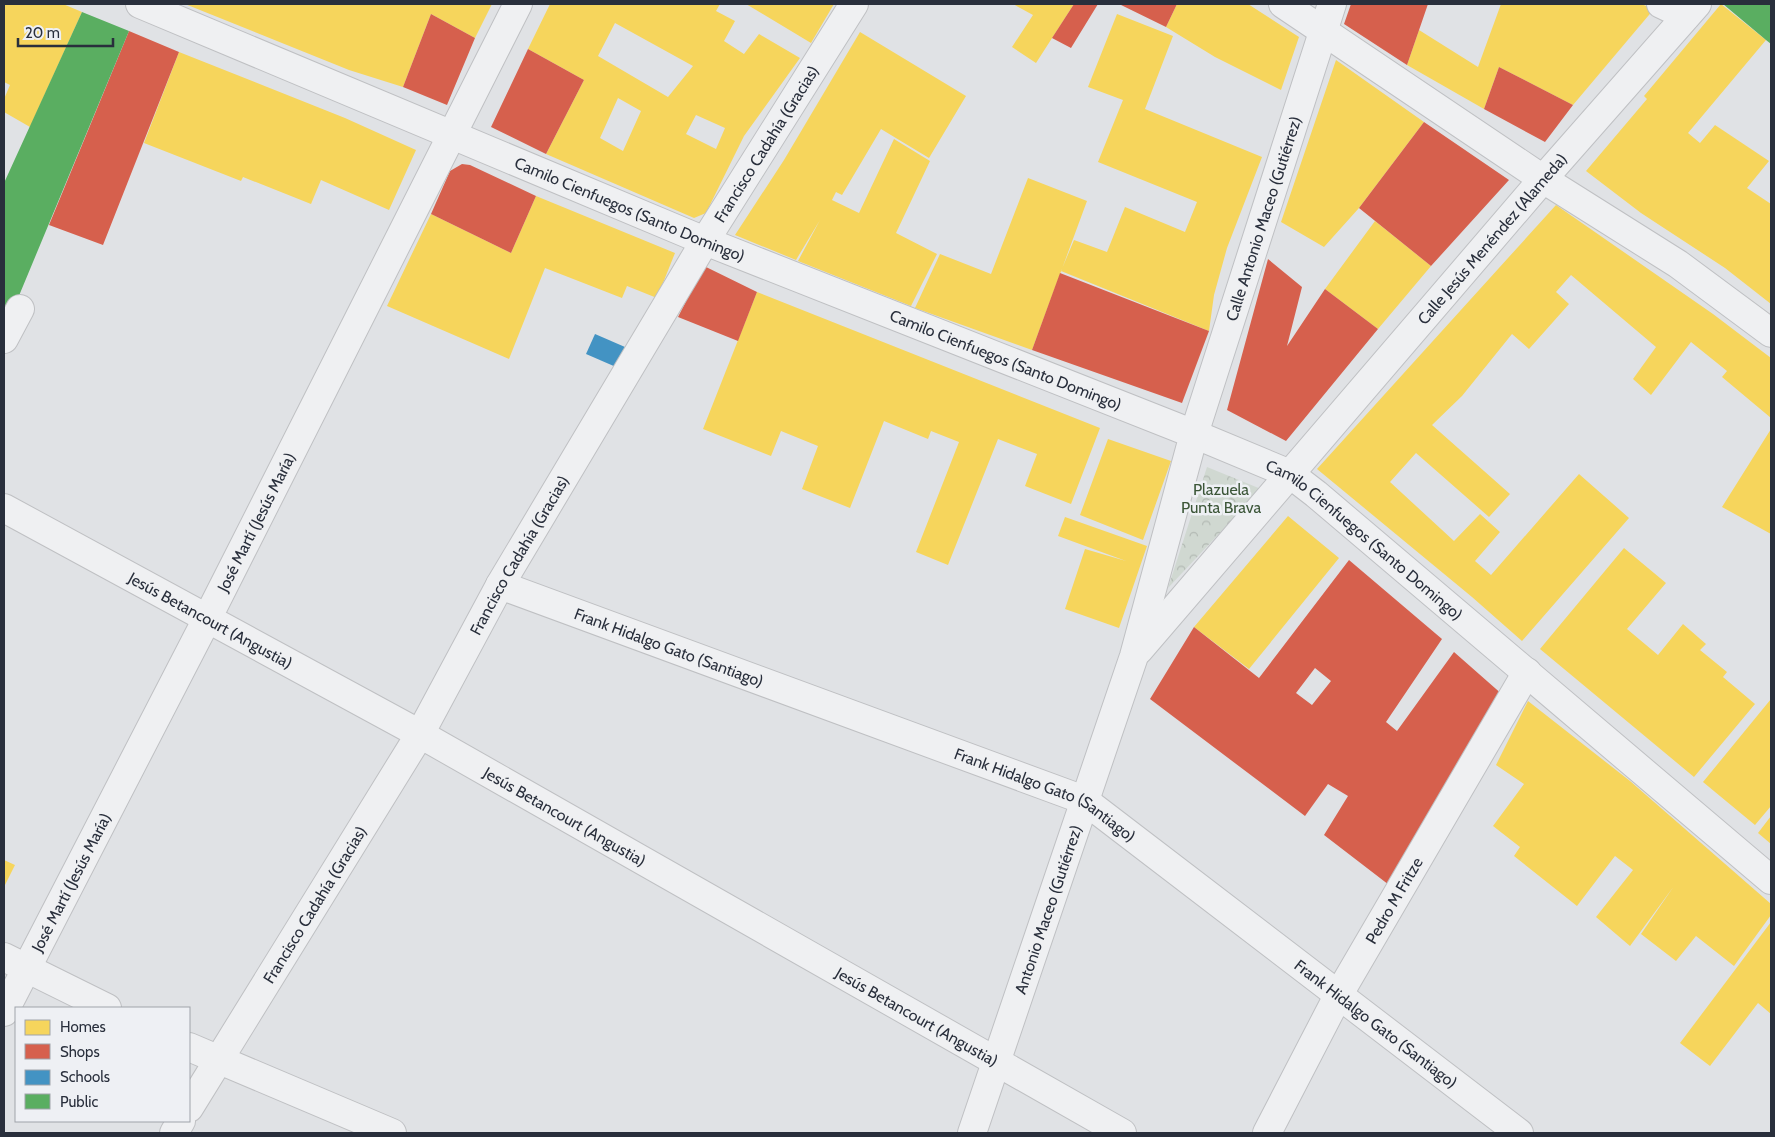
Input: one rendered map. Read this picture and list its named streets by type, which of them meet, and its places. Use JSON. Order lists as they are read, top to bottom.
{
  "streets": {
    "street": [
      "Francisco Cadahía (Gracias)",
      "Camilo Cienfuegos (Santo Domingo)",
      "Calle Antonio Maceo (Gutiérrez)",
      "Calle Jesús Menéndez (Alameda)",
      "José Martí (Jesús María)",
      "Jesús Betancourt (Angustia)",
      "Frank Hidalgo Gato (Santiago)",
      "Pedro M Fritze",
      "Antonio Maceo (Gutiérrez)"
    ]
  },
  "crossings": [
    ["Francisco Cadahía (Gracias)", "Camilo Cienfuegos (Santo Domingo)"],
    ["Francisco Cadahía (Gracias)", "Jesús Betancourt (Angustia)"],
    ["Francisco Cadahía (Gracias)", "Frank Hidalgo Gato (Santiago)"],
    ["Camilo Cienfuegos (Santo Domingo)", "Calle Antonio Maceo (Gutiérrez)"],
    ["Camilo Cienfuegos (Santo Domingo)", "Calle Jesús Menéndez (Alameda)"],
    ["Camilo Cienfuegos (Santo Domingo)", "José Martí (Jesús María)"],
    ["Camilo Cienfuegos (Santo Domingo)", "Pedro M Fritze"],
    ["Calle Antonio Maceo (Gutiérrez)", "Calle Jesús Menéndez (Alameda)"],
    ["Calle Antonio Maceo (Gutiérrez)", "Antonio Maceo (Gutiérrez)"],
    ["Calle Jesús Menéndez (Alameda)", "Antonio Maceo (Gutiérrez)"],
    ["José Martí (Jesús María)", "Jesús Betancourt (Angustia)"],
    ["Jesús Betancourt (Angustia)", "Antonio Maceo (Gutiérrez)"],
    ["Frank Hidalgo Gato (Santiago)", "Pedro M Fritze"],
    ["Frank Hidalgo Gato (Santiago)", "Antonio Maceo (Gutiérrez)"]
  ],
  "parks": ["Plazuela Punta Brava"],
  "legend": [
    "Homes",
    "Shops",
    "Schools",
    "Public"
  ],
  "scale_bar": "20 m"
}
